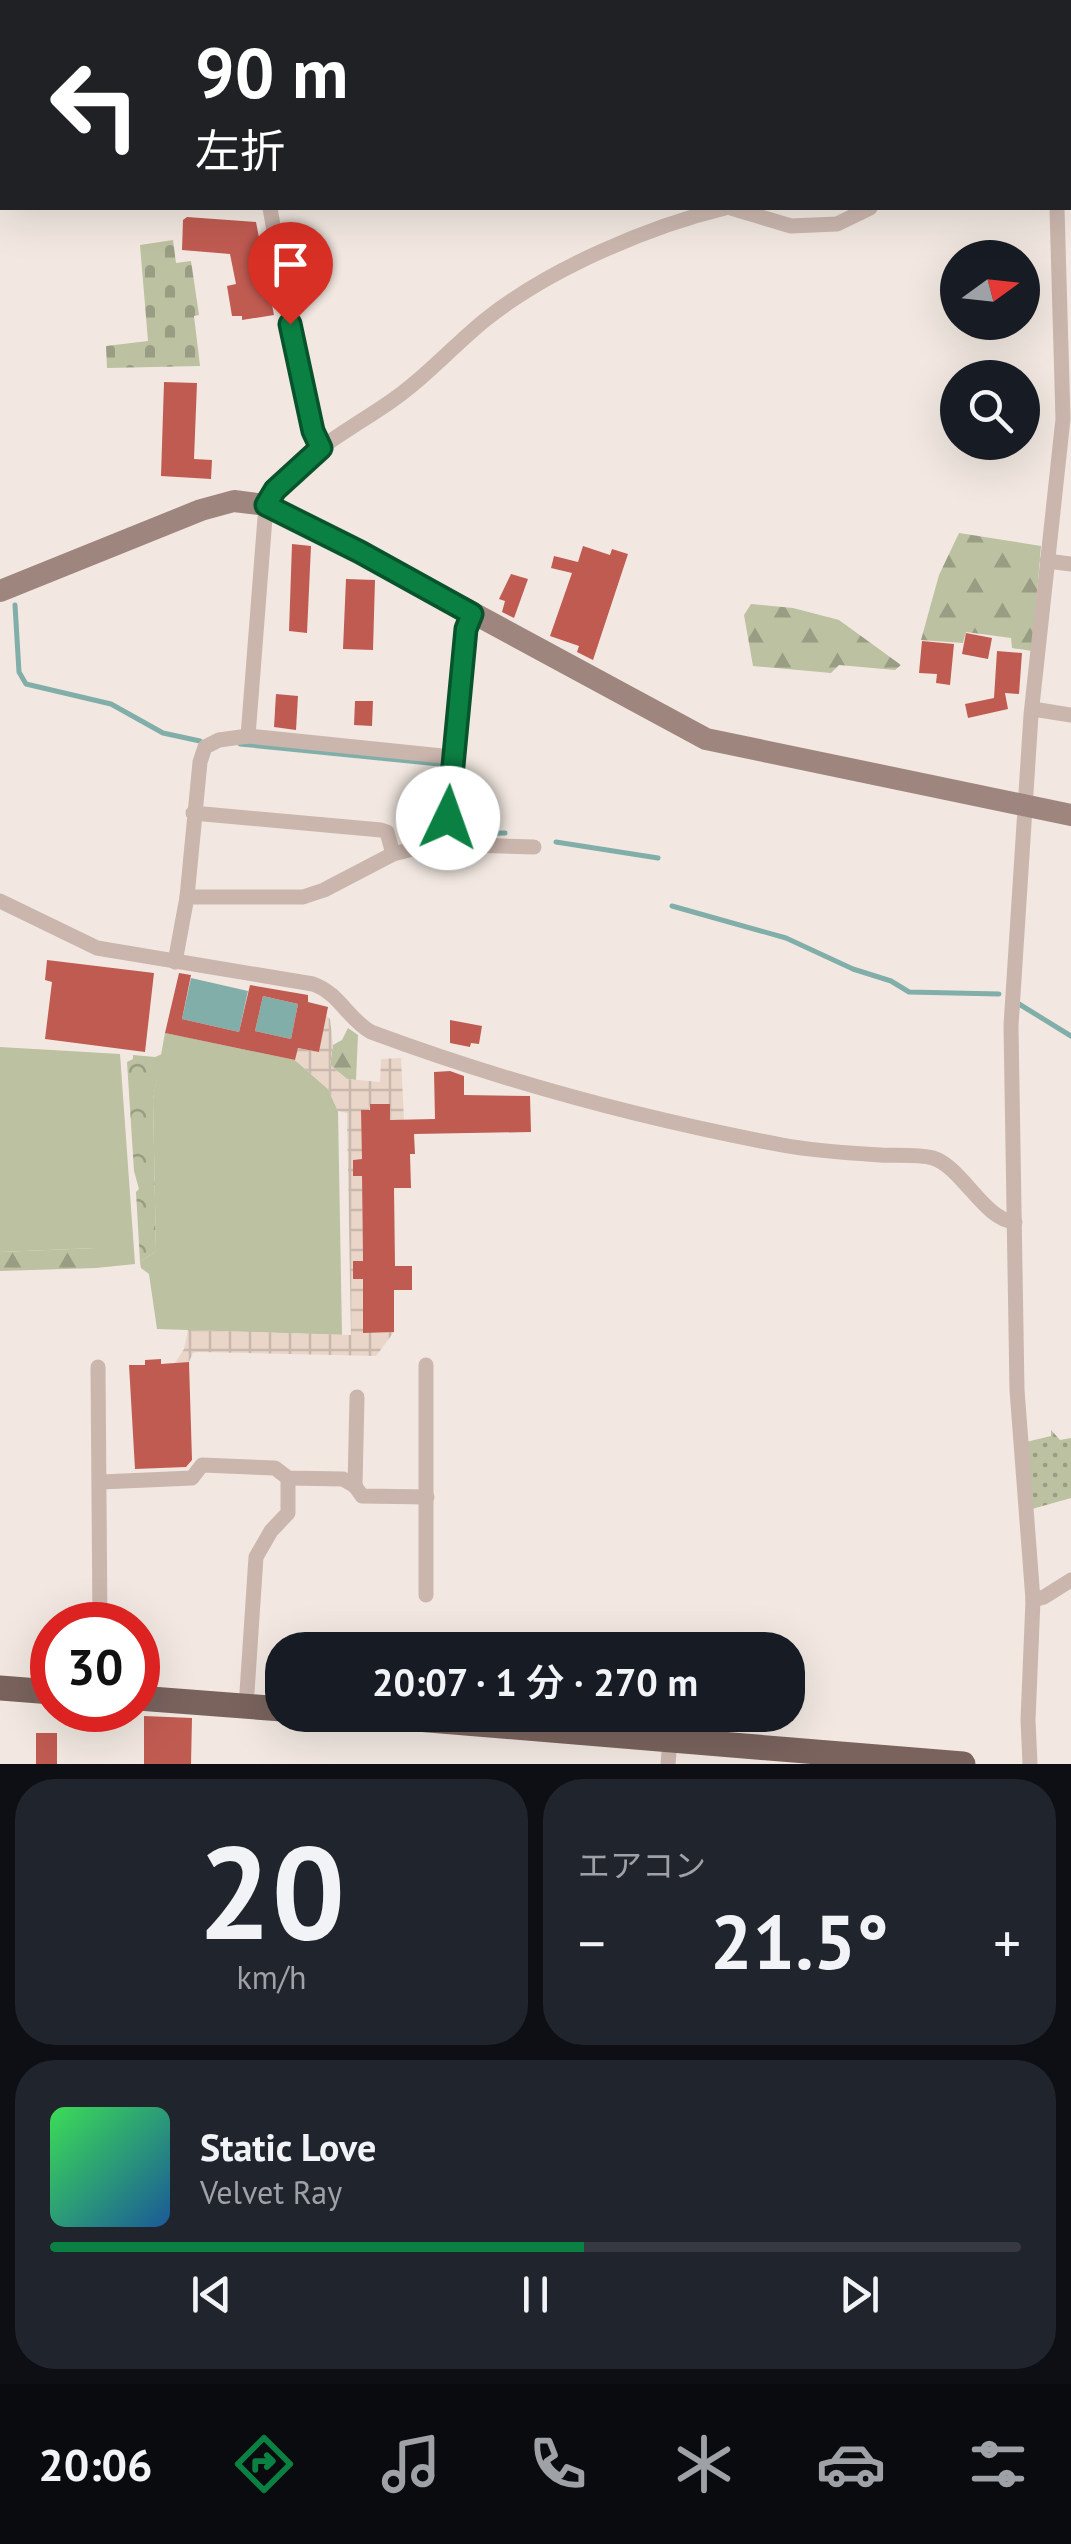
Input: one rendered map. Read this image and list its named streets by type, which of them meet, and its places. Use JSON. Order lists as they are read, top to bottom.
{
  "north": "right",
  "page": {
    "turn": ["90 m", "左折"],
    "limit": "30",
    "trip": "20:07 · 1 分 · 270 m",
    "tile": [
      ["20", "km/h"],
      "エアコン"
    ],
    "heat": ["−", "21.5°", "+"],
    "song": ["Static Love", "Velvet Ray"],
    "tabs": "20:06"
  }
}
